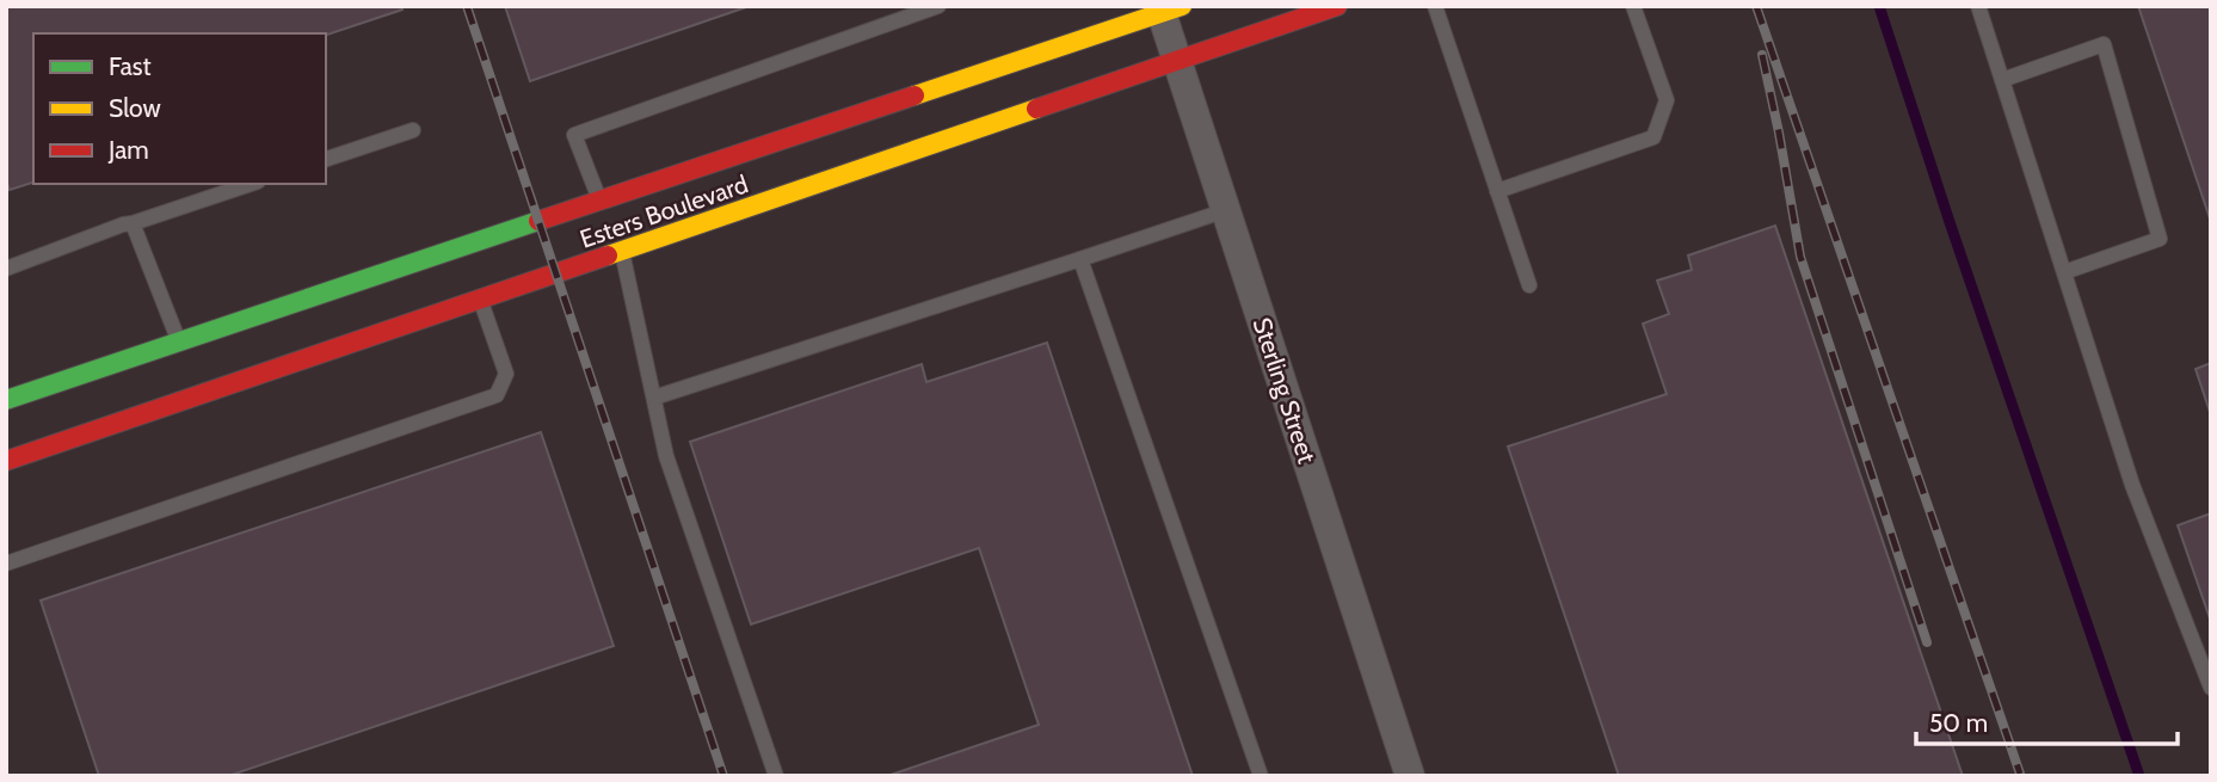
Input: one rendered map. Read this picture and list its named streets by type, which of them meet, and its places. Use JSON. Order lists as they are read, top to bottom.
{
  "streets": {
    "main road": ["Esters Boulevard"],
    "street": ["Sterling Street"]
  },
  "crossings": [
    ["Esters Boulevard", "Sterling Street"]
  ],
  "legend": ["Fast", "Slow", "Jam"],
  "scale_bar": "50 m"
}
